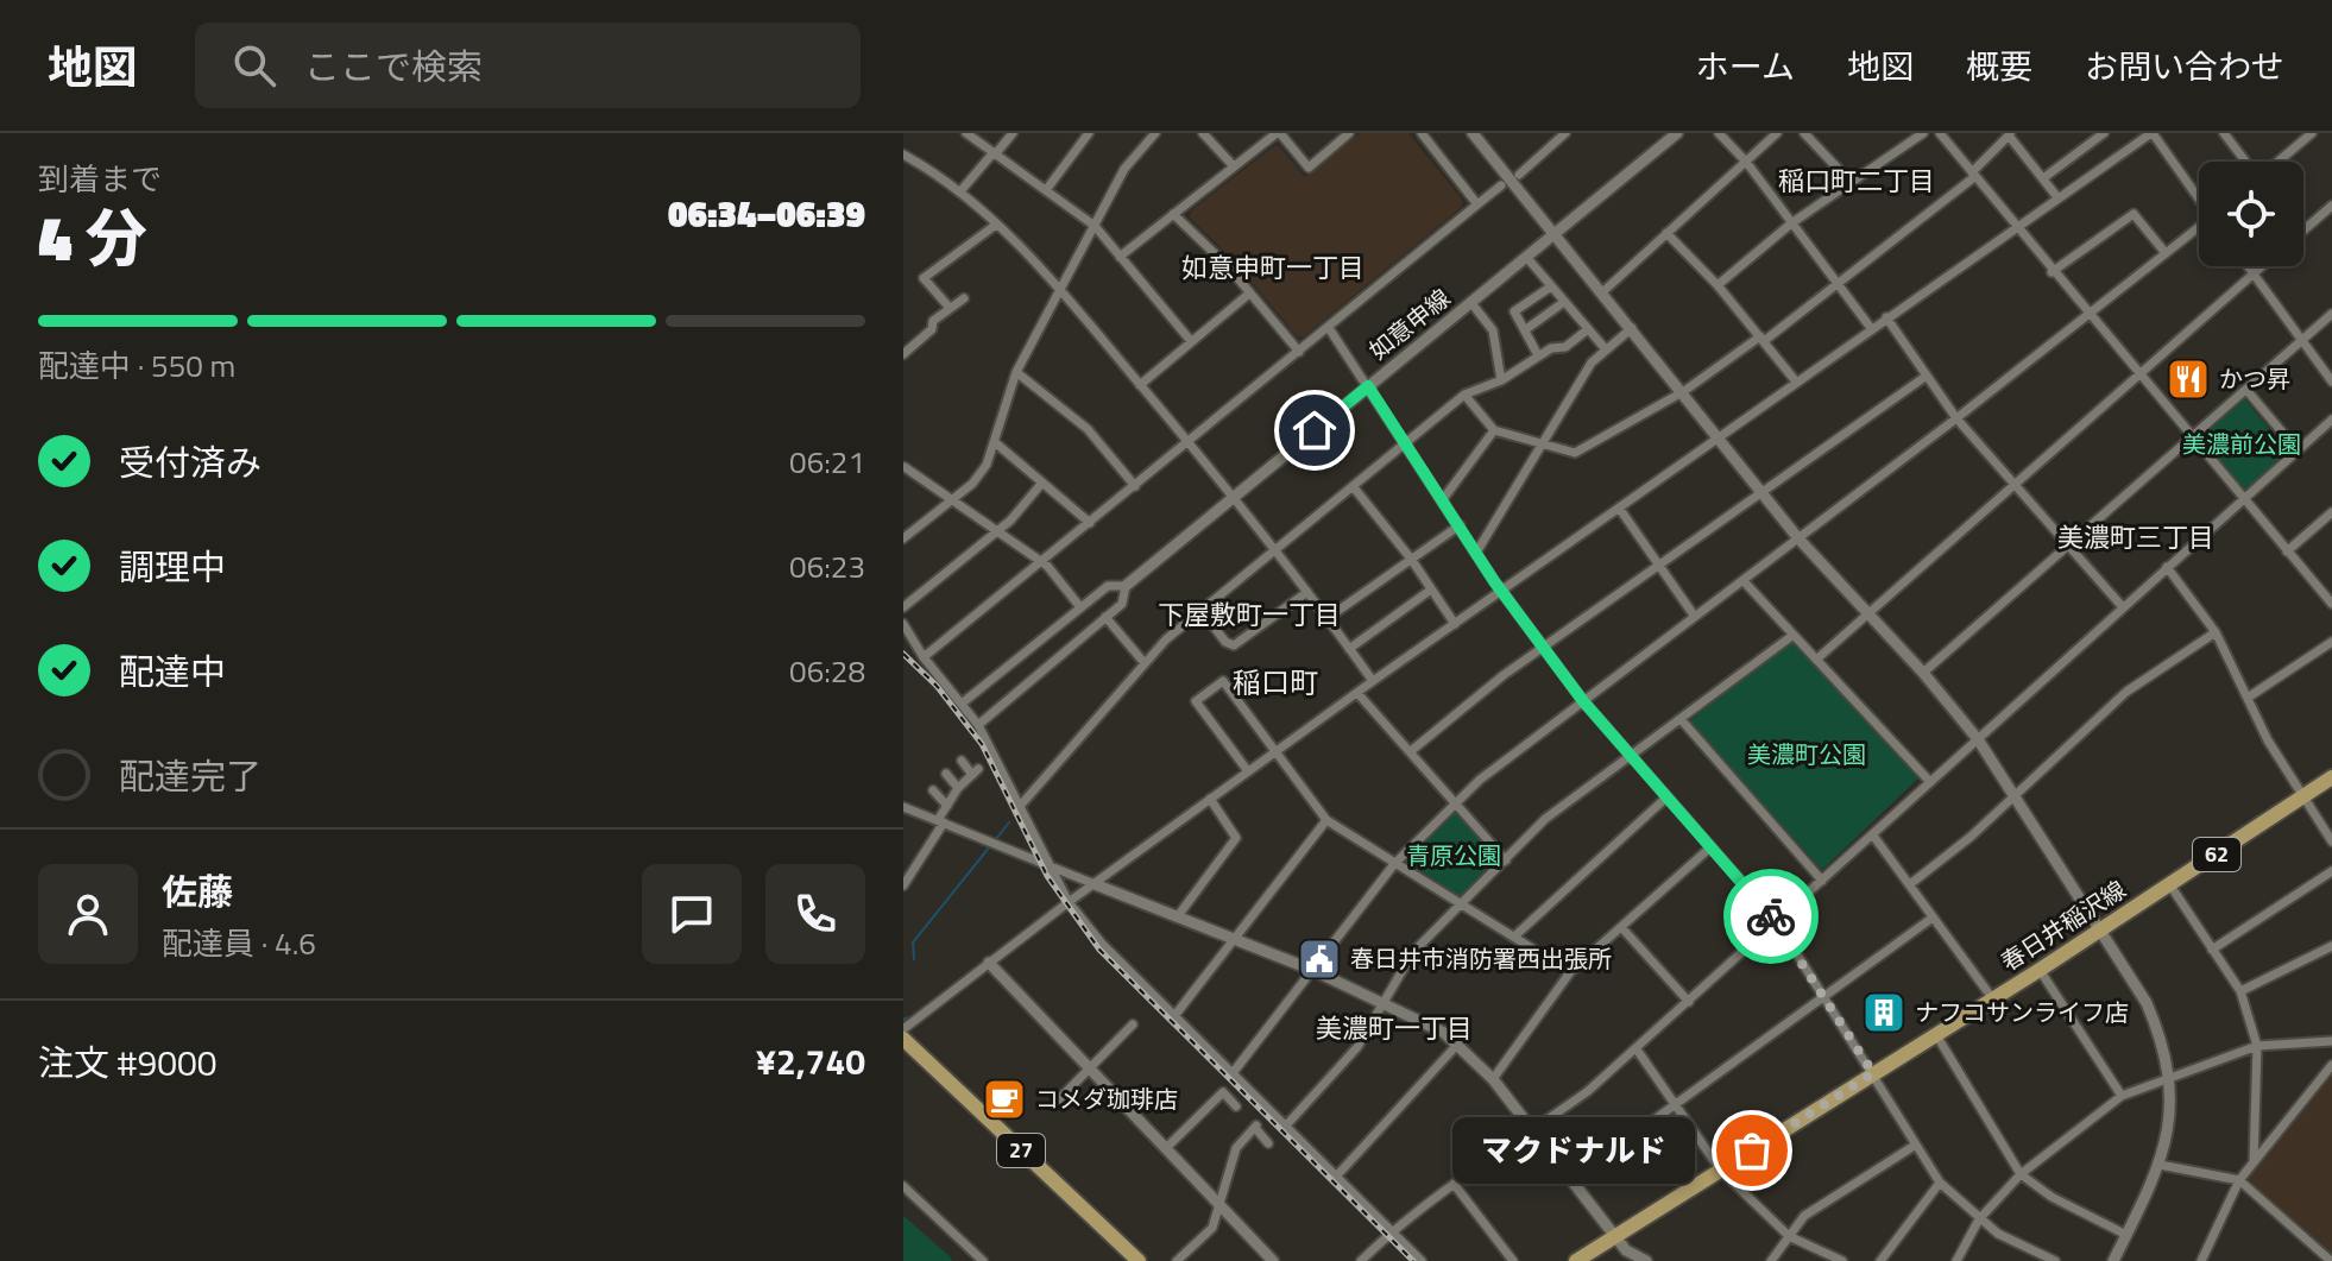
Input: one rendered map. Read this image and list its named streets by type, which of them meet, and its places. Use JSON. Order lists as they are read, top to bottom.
{
  "streets": {
    "main road": ["62", "春日井稲沢線", "27"],
    "street": ["如意申線"]
  },
  "districts": [
    "稲口町二丁目",
    "如意申町一丁目",
    "美濃町三丁目",
    "下屋敷町一丁目",
    "稲口町",
    "美濃町一丁目"
  ],
  "parks": ["美濃前公園", "美濃町公園", "青原公園"],
  "places": {
    "restaurant": ["かつ昇"],
    "public building": ["春日井市消防署西出張所"],
    "building": ["ナフコサンライフ店"],
    "cafe": ["コメダ珈琲店"],
    "other": ["マクドナルド"]
  },
  "page": {
    "header": "地図",
    "search": "ここで検索",
    "nav": [
      "ホーム",
      "地図",
      "概要",
      "お問い合わせ"
    ],
    "heading": ["4 分", "到着まで", "06:34–06:39"],
    "panel": [
      "佐藤",
      "配達員 · 4.6",
      "注文 #9000",
      "¥2,740"
    ],
    "bar": "配達中 · 550 m",
    "list": [
      ["受付済み", "06:21"],
      ["調理中", "06:23"],
      ["配達中", "06:28"],
      "配達完了"
    ],
    "bubble": "マクドナルド"
  }
}
